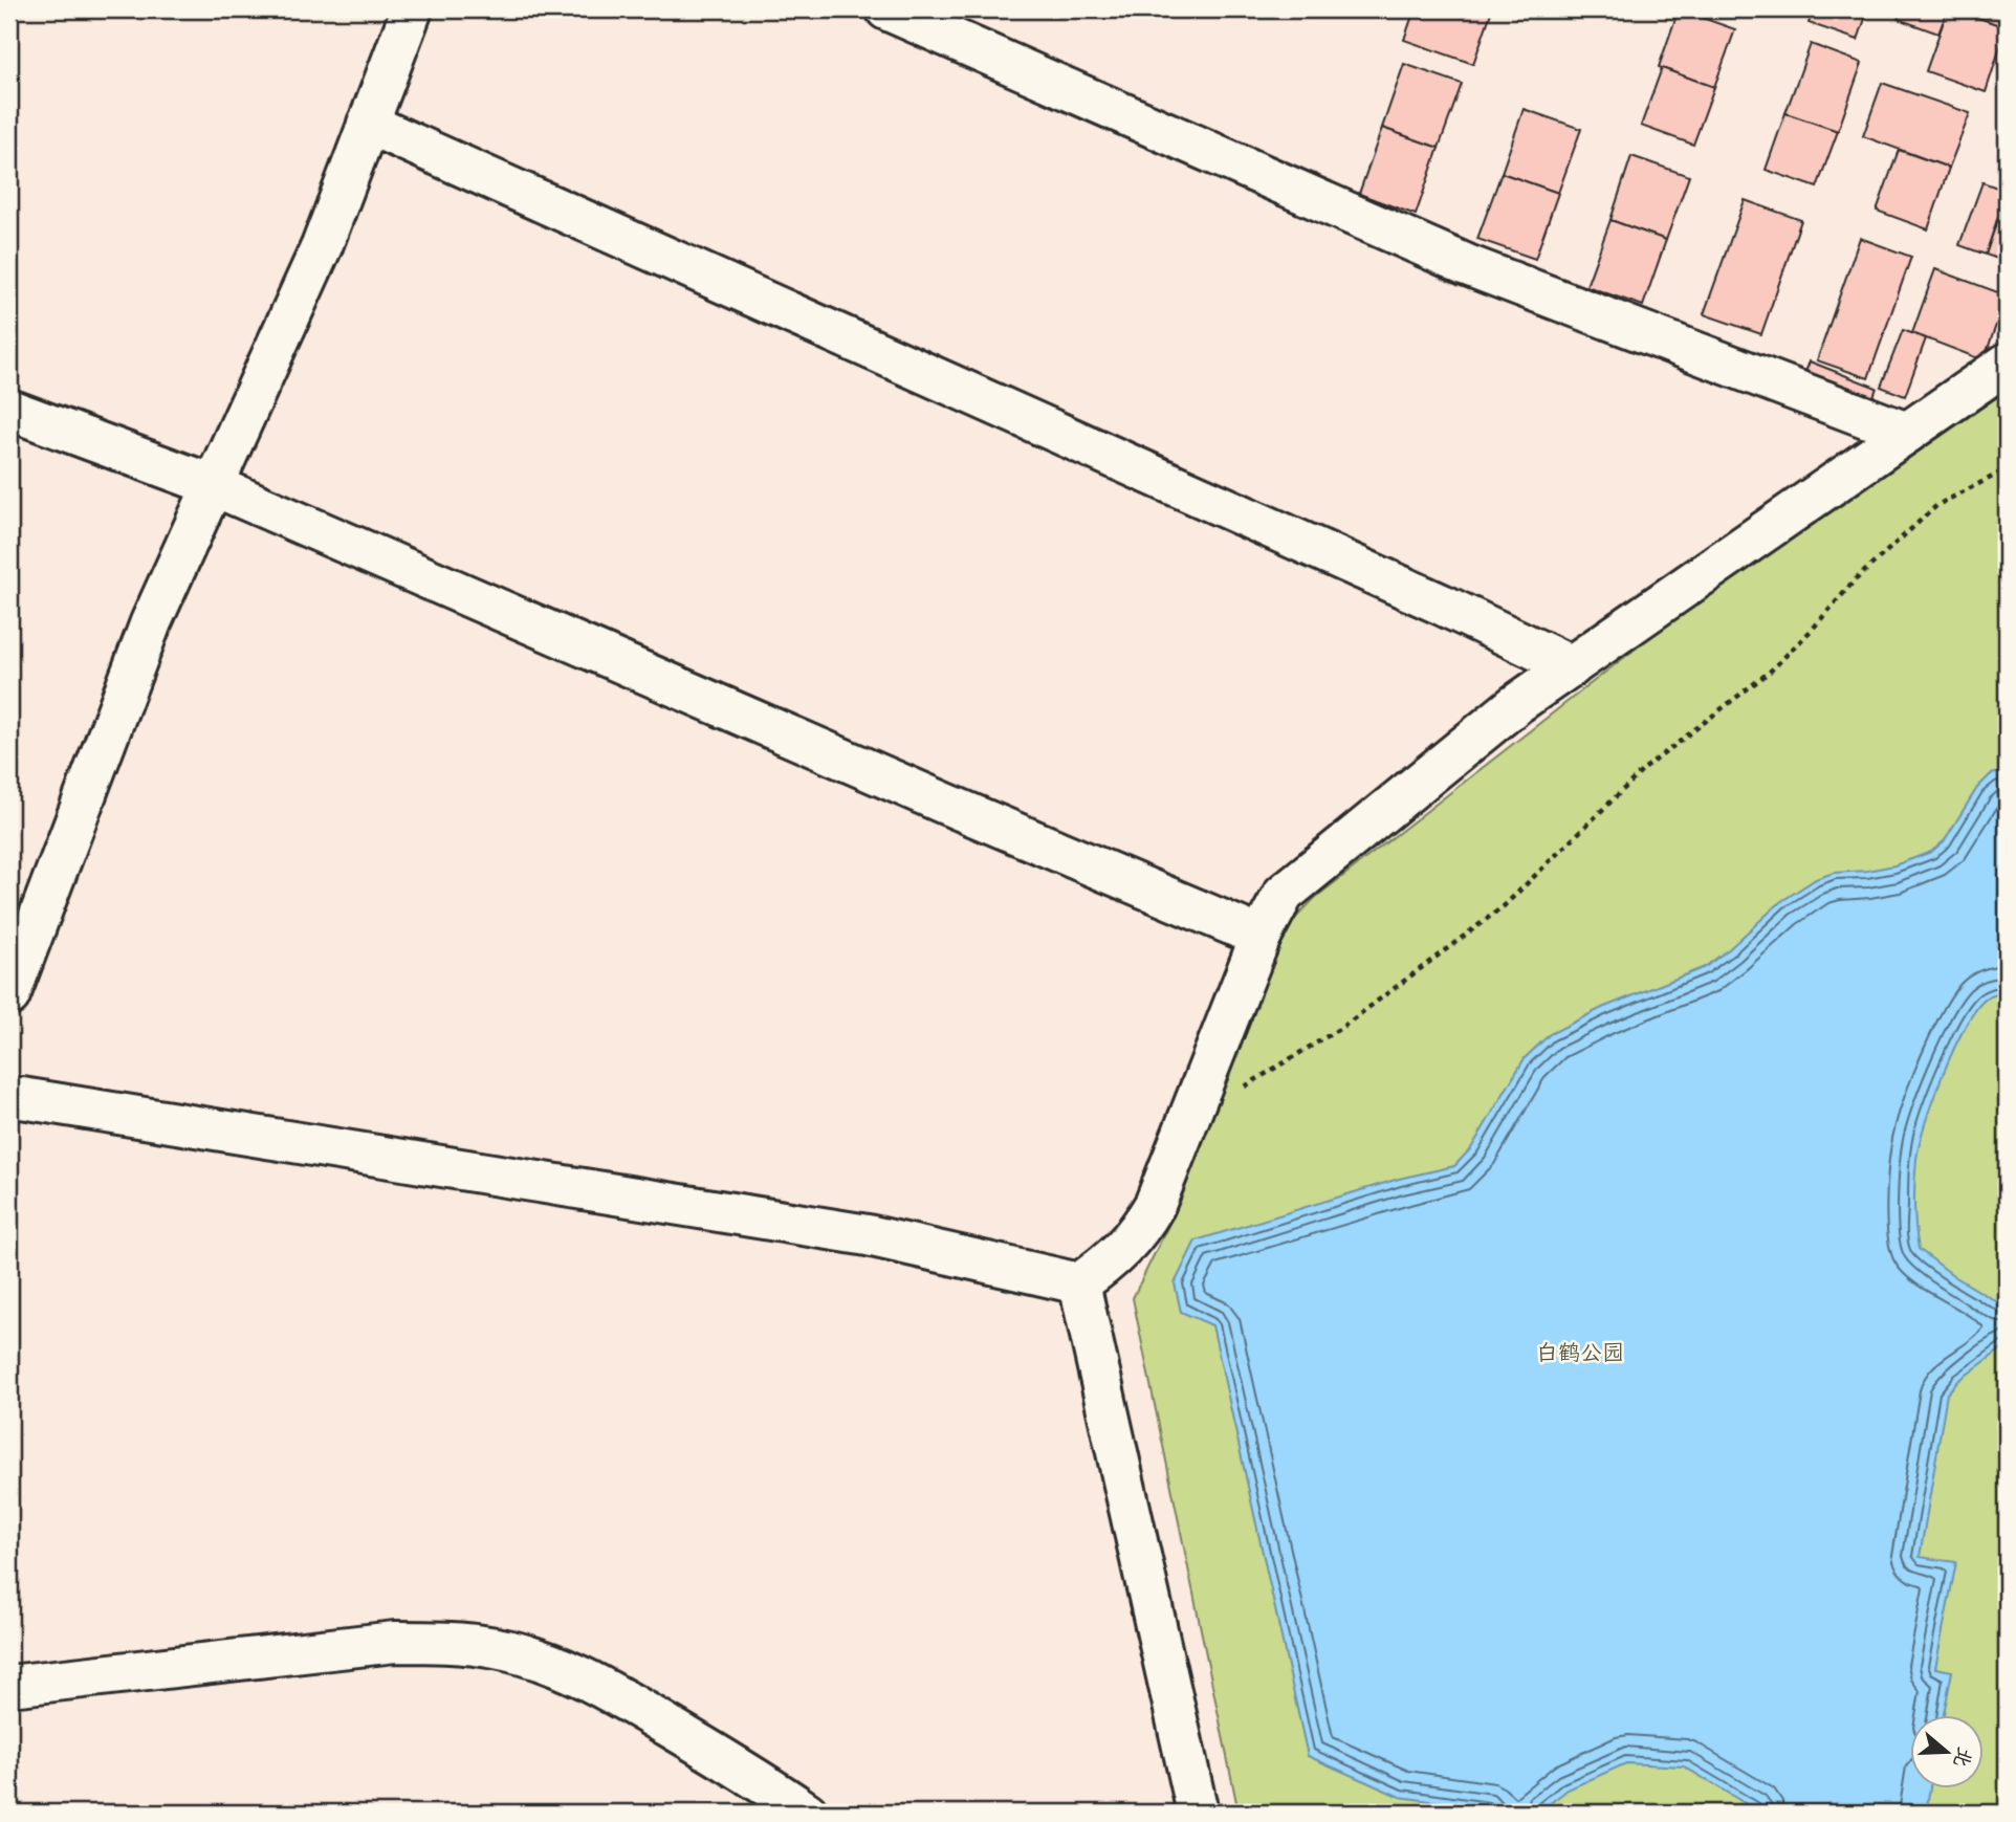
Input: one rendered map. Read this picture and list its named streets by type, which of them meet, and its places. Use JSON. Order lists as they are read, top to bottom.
{
  "parks": ["白鹤公园"],
  "north": "right"
}
